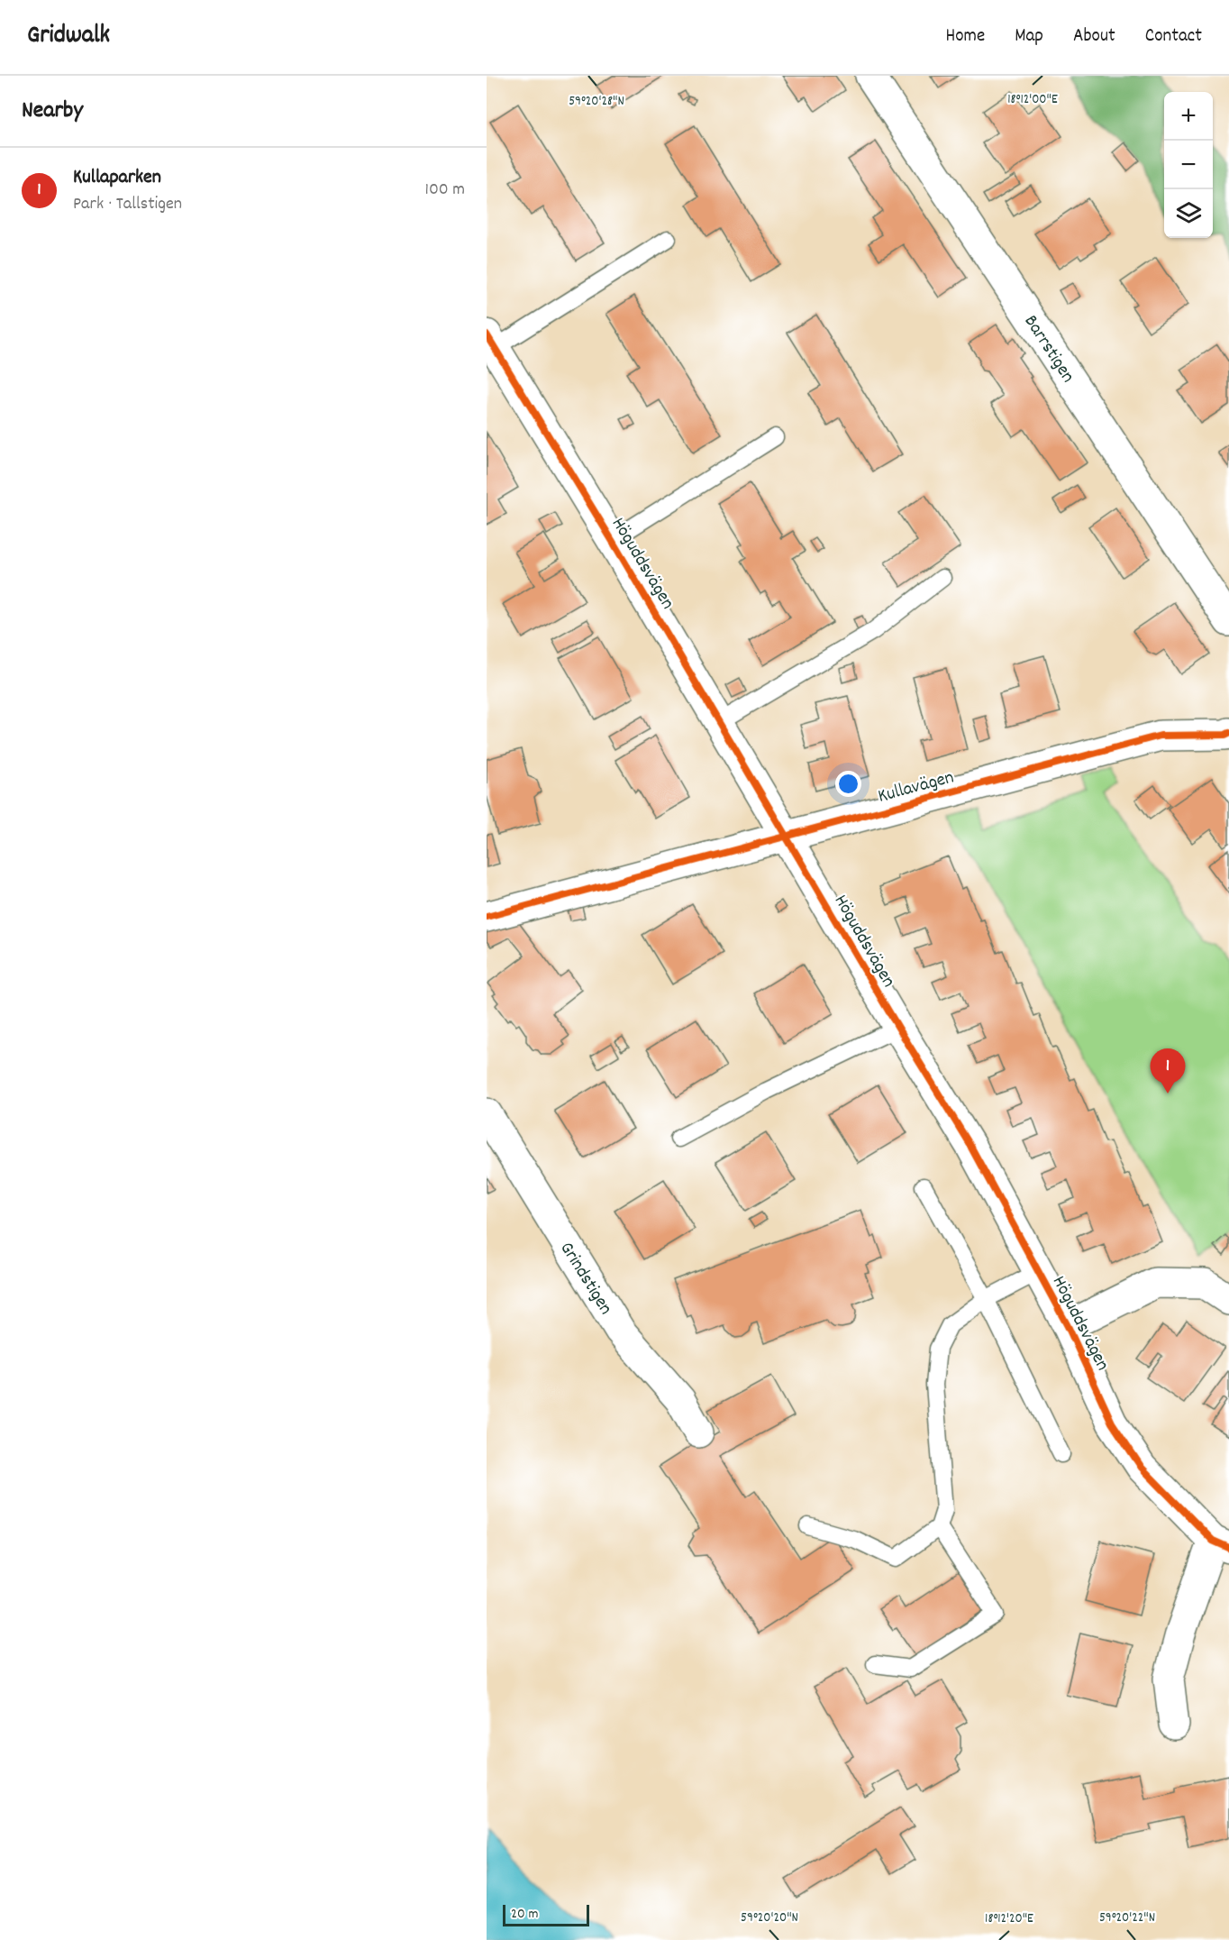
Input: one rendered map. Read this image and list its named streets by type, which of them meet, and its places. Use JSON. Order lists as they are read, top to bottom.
{
  "streets": {
    "street": [
      "Barrstigen",
      "Höguddsvägen",
      "Kullavägen",
      "Grindstigen"
    ]
  },
  "crossings": [
    ["Höguddsvägen", "Kullavägen"]
  ],
  "scale_bar": "20 m",
  "page": {
    "header": "Gridwalk",
    "nav": [
      "Home",
      "Map",
      "About",
      "Contact"
    ],
    "heading": "Nearby",
    "map_buttons": ["+", "−"],
    "list": [
      {
        "mark": "1",
        "name": "Kullaparken",
        "note": "Park · Tallstigen",
        "value": "100 m"
      }
    ],
    "pins": "1",
    "scale": "20 m"
  },
  "coordinates": [
    "18°12'00\"E",
    "59°20'28\"N",
    "59°20'20\"N",
    "59°20'22\"N",
    "18°12'20\"E"
  ]
}
